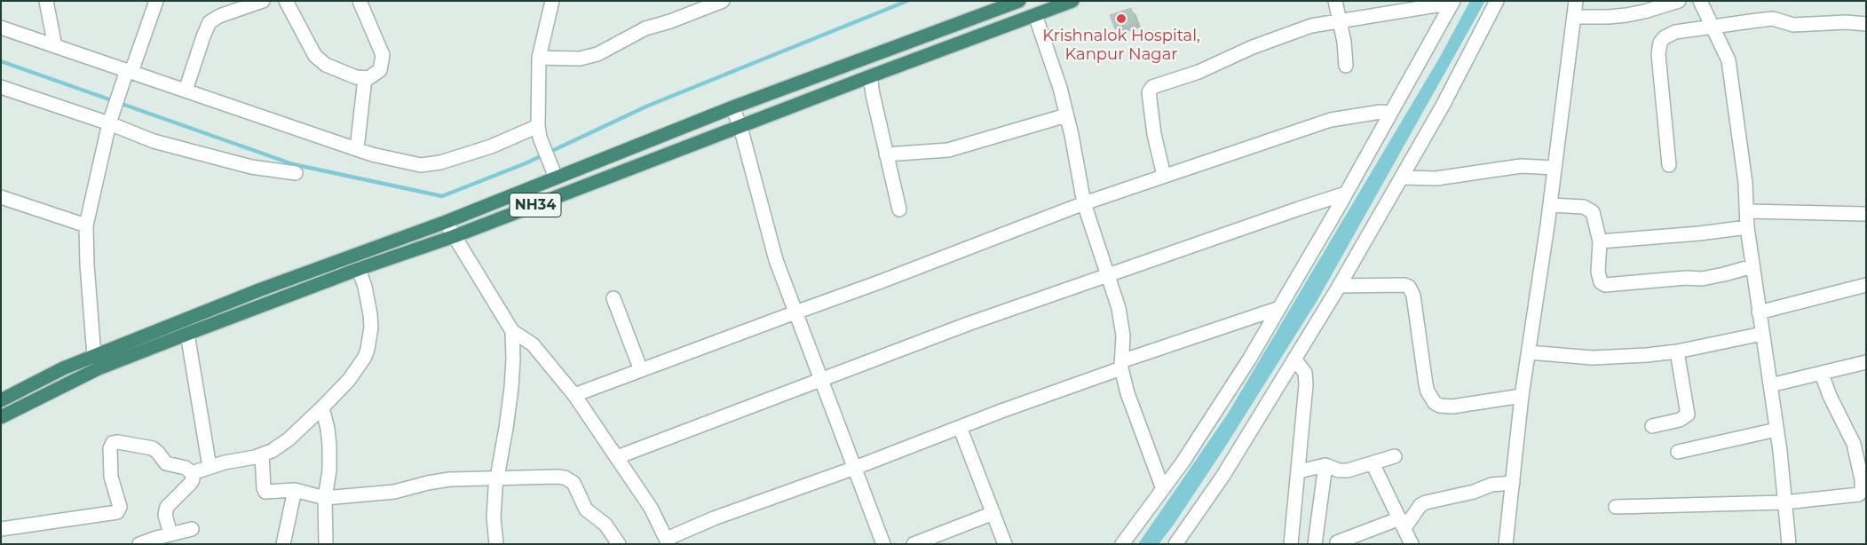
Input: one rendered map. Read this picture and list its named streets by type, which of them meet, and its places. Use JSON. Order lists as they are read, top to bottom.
{
  "streets": {
    "highway": ["NH34"]
  },
  "places": ["Krishnalok Hospital, Kanpur Nagar"]
}
